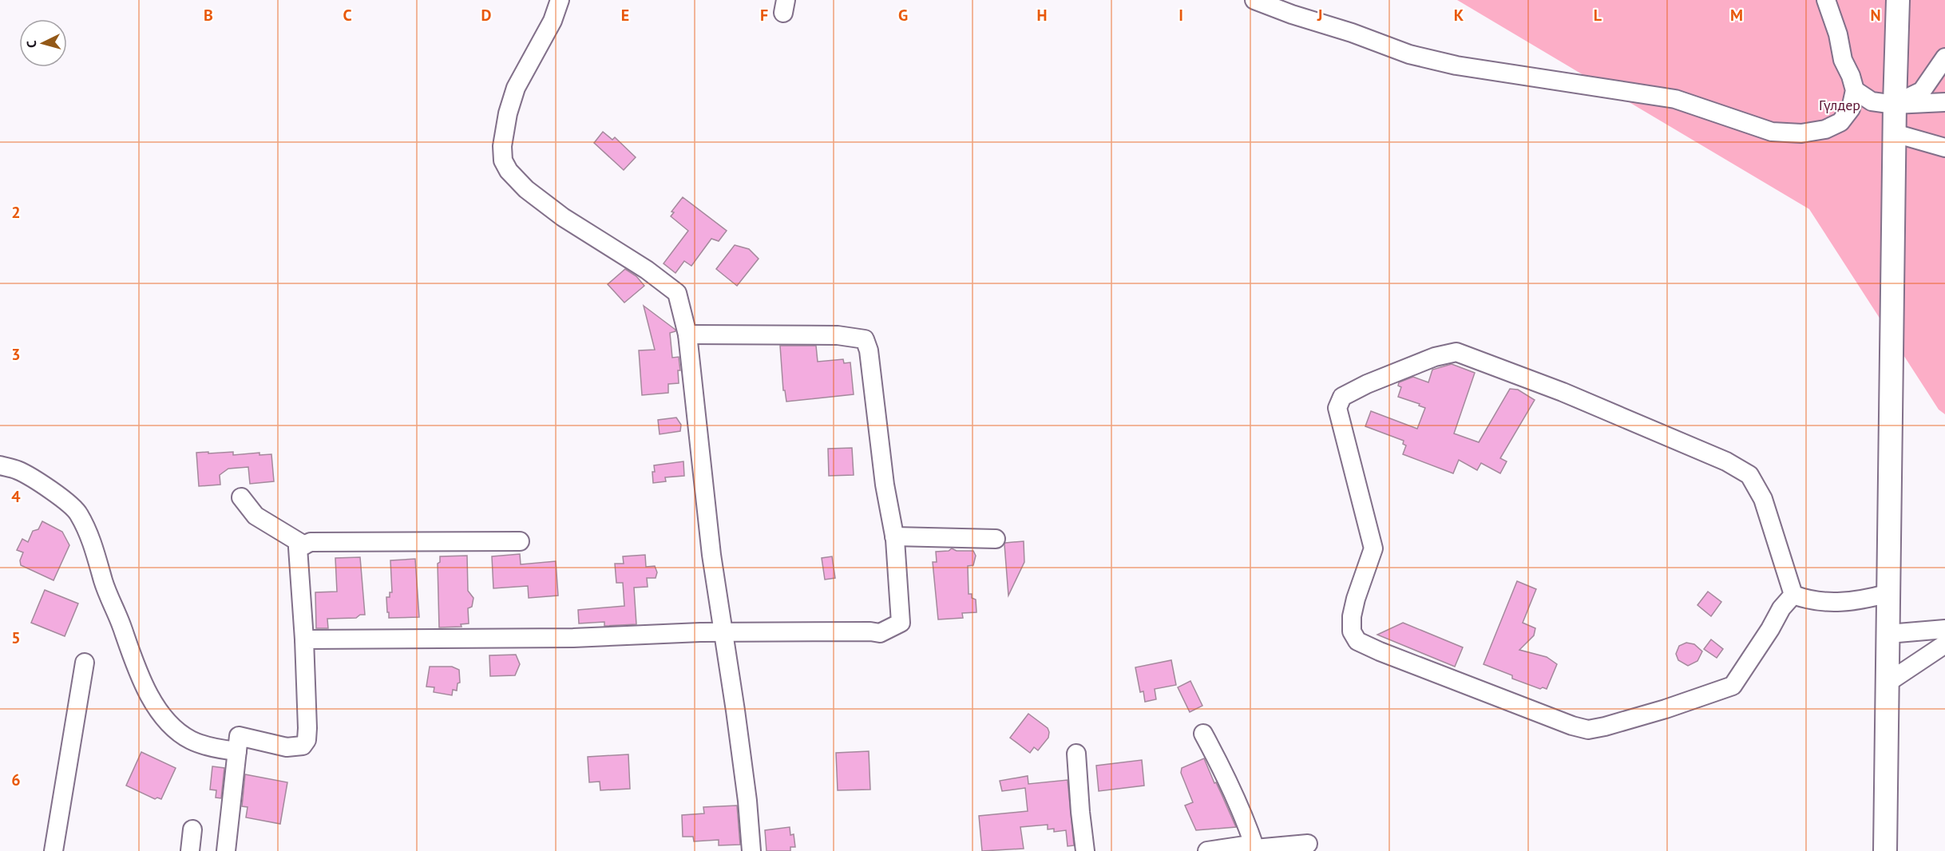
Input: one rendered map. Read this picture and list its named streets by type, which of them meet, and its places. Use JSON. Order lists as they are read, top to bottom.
{
  "parks": ["Гүлдер"],
  "north": "left",
  "grid": {
    "columns": [
      "B",
      "C",
      "D",
      "E",
      "F",
      "G",
      "H",
      "I",
      "J",
      "K",
      "L",
      "M",
      "N"
    ],
    "rows": [
      "2",
      "3",
      "4",
      "5",
      "6"
    ]
  }
}
